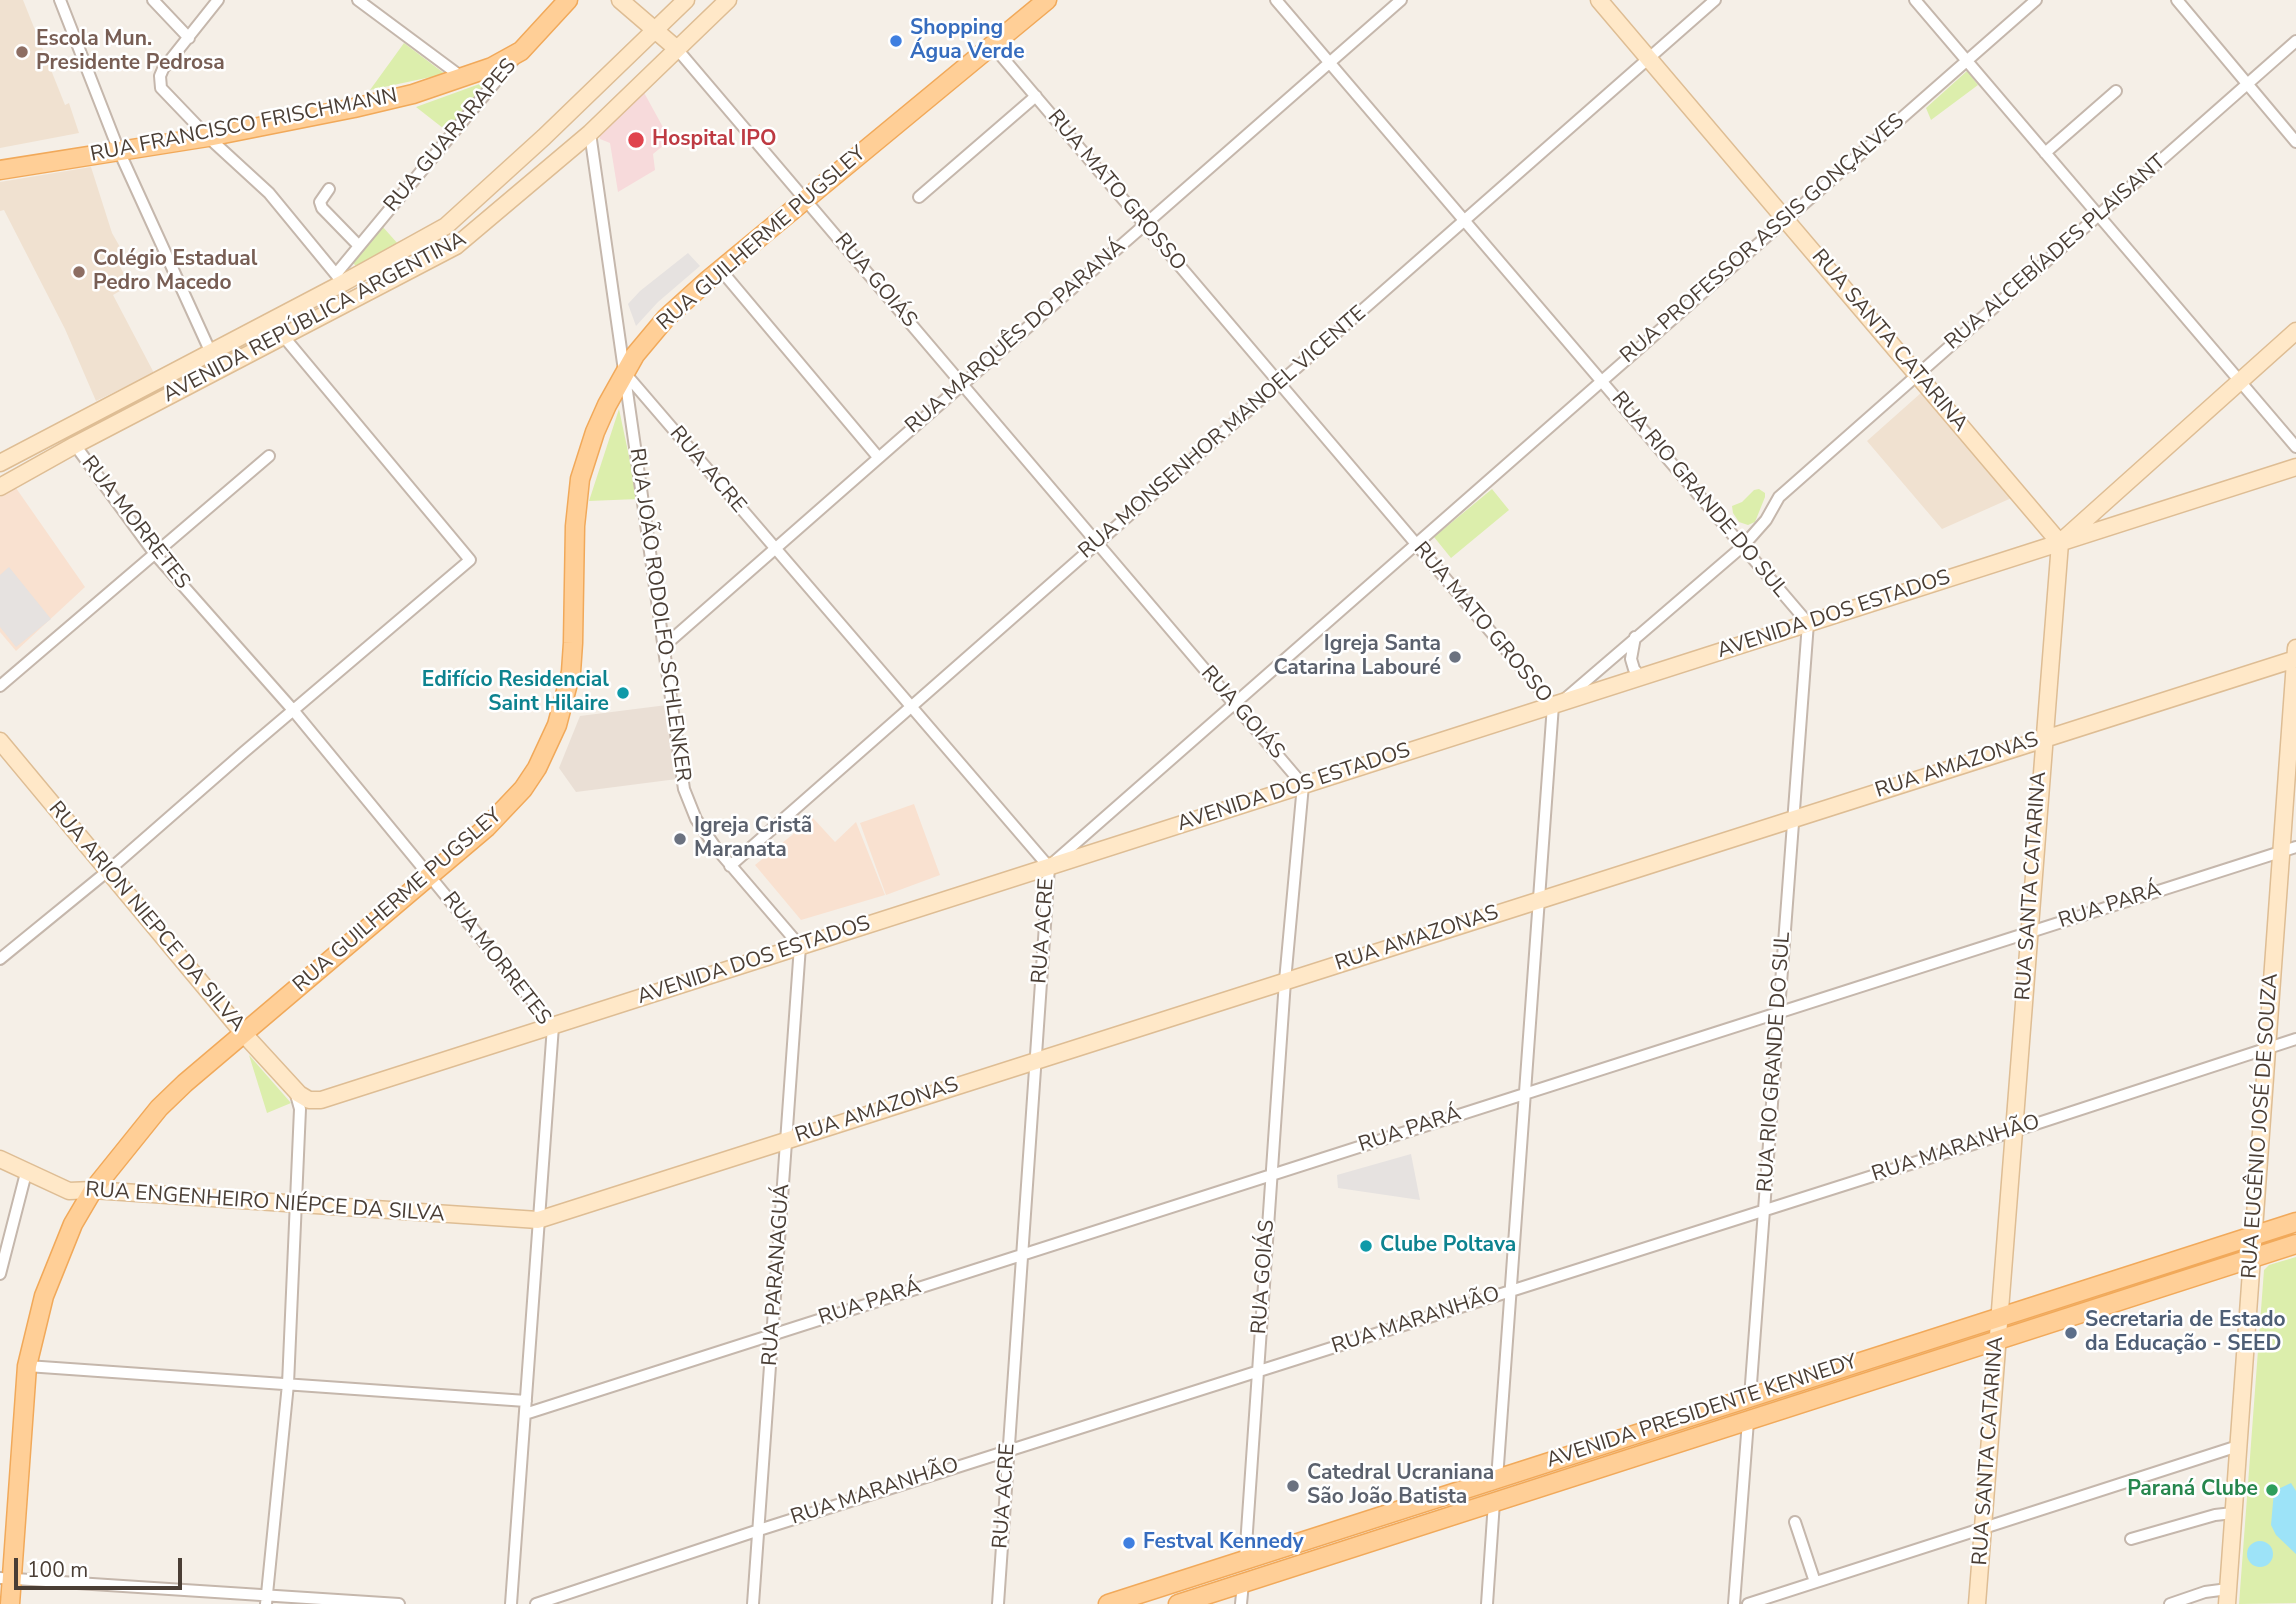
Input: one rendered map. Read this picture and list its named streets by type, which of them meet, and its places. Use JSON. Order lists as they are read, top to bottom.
{
  "streets": {
    "main road": [
      "RUA FRANCISCO FRISCHMANN",
      "RUA GUARARAPES",
      "RUA GUILHERME PUGSLEY",
      "AVENIDA PRESIDENTE KENNEDY"
    ],
    "street": [
      "RUA MATO GROSSO",
      "RUA PROFESSOR ASSIS GONÇALVES",
      "RUA ALCEBÍADES PLAISANT",
      "RUA GOIÁS",
      "AVENIDA REPÚBLICA ARGENTINA",
      "RUA MARQUÊS DO PARANÁ",
      "RUA SANTA CATARINA",
      "RUA MONSENHOR MANOEL VICENTE",
      "RUA ACRE",
      "RUA RIO GRANDE DO SUL",
      "RUA MORRETES",
      "RUA JOÃO RODOLFO SCHLENKER",
      "AVENIDA DOS ESTADOS",
      "RUA AMAZONAS",
      "RUA PARÁ",
      "RUA ARION NIEPCE DA SILVA",
      "RUA EUGÊNIO JOSÉ DE SOUZA",
      "RUA MARANHÃO",
      "RUA ENGENHEIRO NIÉPCE DA SILVA",
      "RUA PARANAGUÁ"
    ]
  },
  "crossings": [
    ["RUA FRANCISCO FRISCHMANN", "RUA GUARARAPES"],
    ["RUA GUARARAPES", "AVENIDA REPÚBLICA ARGENTINA"],
    ["RUA MATO GROSSO", "RUA GUILHERME PUGSLEY"],
    ["RUA MATO GROSSO", "RUA PROFESSOR ASSIS GONÇALVES"],
    ["RUA MATO GROSSO", "RUA ALCEBÍADES PLAISANT"],
    ["RUA MATO GROSSO", "RUA MARQUÊS DO PARANÁ"],
    ["RUA MATO GROSSO", "RUA MONSENHOR MANOEL VICENTE"],
    ["RUA MATO GROSSO", "AVENIDA DOS ESTADOS"],
    ["RUA MATO GROSSO", "RUA AMAZONAS"],
    ["RUA MATO GROSSO", "RUA PARÁ"],
    ["RUA MATO GROSSO", "RUA MARANHÃO"],
    ["RUA MATO GROSSO", "AVENIDA PRESIDENTE KENNEDY"],
    ["RUA GUILHERME PUGSLEY", "RUA GOIÁS"],
    ["RUA GUILHERME PUGSLEY", "RUA ACRE"],
    ["RUA GUILHERME PUGSLEY", "RUA MORRETES"],
    ["RUA GUILHERME PUGSLEY", "RUA JOÃO RODOLFO SCHLENKER"],
    ["RUA GUILHERME PUGSLEY", "RUA ARION NIEPCE DA SILVA"],
    ["RUA GUILHERME PUGSLEY", "RUA ENGENHEIRO NIÉPCE DA SILVA"],
    ["RUA PROFESSOR ASSIS GONÇALVES", "RUA GOIÁS"],
    ["RUA PROFESSOR ASSIS GONÇALVES", "RUA SANTA CATARINA"],
    ["RUA PROFESSOR ASSIS GONÇALVES", "RUA ACRE"],
    ["RUA PROFESSOR ASSIS GONÇALVES", "RUA RIO GRANDE DO SUL"],
    ["RUA PROFESSOR ASSIS GONÇALVES", "AVENIDA DOS ESTADOS"],
    ["RUA ALCEBÍADES PLAISANT", "RUA SANTA CATARINA"],
    ["RUA ALCEBÍADES PLAISANT", "RUA RIO GRANDE DO SUL"],
    ["RUA ALCEBÍADES PLAISANT", "AVENIDA DOS ESTADOS"],
    ["RUA GOIÁS", "AVENIDA REPÚBLICA ARGENTINA"],
    ["RUA GOIÁS", "RUA MARQUÊS DO PARANÁ"],
    ["RUA GOIÁS", "RUA MONSENHOR MANOEL VICENTE"],
    ["RUA GOIÁS", "AVENIDA DOS ESTADOS"],
    ["RUA GOIÁS", "RUA AMAZONAS"],
    ["RUA GOIÁS", "RUA PARÁ"],
    ["RUA GOIÁS", "RUA MARANHÃO"],
    ["RUA GOIÁS", "AVENIDA PRESIDENTE KENNEDY"],
    ["AVENIDA REPÚBLICA ARGENTINA", "RUA MORRETES"],
    ["AVENIDA REPÚBLICA ARGENTINA", "RUA JOÃO RODOLFO SCHLENKER"],
    ["RUA MARQUÊS DO PARANÁ", "RUA ACRE"],
    ["RUA MARQUÊS DO PARANÁ", "RUA RIO GRANDE DO SUL"],
    ["RUA MARQUÊS DO PARANÁ", "RUA JOÃO RODOLFO SCHLENKER"],
    ["RUA SANTA CATARINA", "RUA MONSENHOR MANOEL VICENTE"],
    ["RUA SANTA CATARINA", "AVENIDA DOS ESTADOS"],
    ["RUA SANTA CATARINA", "RUA AMAZONAS"],
    ["RUA SANTA CATARINA", "RUA PARÁ"],
    ["RUA SANTA CATARINA", "RUA MARANHÃO"],
    ["RUA SANTA CATARINA", "AVENIDA PRESIDENTE KENNEDY"],
    ["RUA MONSENHOR MANOEL VICENTE", "RUA ACRE"],
    ["RUA MONSENHOR MANOEL VICENTE", "RUA RIO GRANDE DO SUL"],
    ["RUA MONSENHOR MANOEL VICENTE", "RUA JOÃO RODOLFO SCHLENKER"],
    ["RUA ACRE", "RUA JOÃO RODOLFO SCHLENKER"],
    ["RUA ACRE", "AVENIDA DOS ESTADOS"],
    ["RUA ACRE", "RUA AMAZONAS"],
    ["RUA ACRE", "RUA PARÁ"],
    ["RUA ACRE", "RUA MARANHÃO"],
    ["RUA RIO GRANDE DO SUL", "AVENIDA DOS ESTADOS"],
    ["RUA RIO GRANDE DO SUL", "RUA AMAZONAS"],
    ["RUA RIO GRANDE DO SUL", "RUA PARÁ"],
    ["RUA RIO GRANDE DO SUL", "RUA MARANHÃO"],
    ["RUA RIO GRANDE DO SUL", "AVENIDA PRESIDENTE KENNEDY"],
    ["RUA MORRETES", "AVENIDA DOS ESTADOS"],
    ["RUA MORRETES", "RUA AMAZONAS"],
    ["RUA MORRETES", "RUA PARÁ"],
    ["RUA MORRETES", "RUA ENGENHEIRO NIÉPCE DA SILVA"],
    ["RUA JOÃO RODOLFO SCHLENKER", "AVENIDA DOS ESTADOS"],
    ["RUA JOÃO RODOLFO SCHLENKER", "RUA PARANAGUÁ"],
    ["AVENIDA DOS ESTADOS", "RUA ARION NIEPCE DA SILVA"],
    ["AVENIDA DOS ESTADOS", "RUA PARANAGUÁ"],
    ["RUA AMAZONAS", "RUA EUGÊNIO JOSÉ DE SOUZA"],
    ["RUA AMAZONAS", "RUA ENGENHEIRO NIÉPCE DA SILVA"],
    ["RUA AMAZONAS", "RUA PARANAGUÁ"],
    ["RUA PARÁ", "RUA EUGÊNIO JOSÉ DE SOUZA"],
    ["RUA PARÁ", "RUA PARANAGUÁ"],
    ["RUA EUGÊNIO JOSÉ DE SOUZA", "RUA MARANHÃO"],
    ["RUA EUGÊNIO JOSÉ DE SOUZA", "AVENIDA PRESIDENTE KENNEDY"],
    ["RUA MARANHÃO", "RUA PARANAGUÁ"]
  ],
  "places": [
    "Shopping Água Verde",
    "Escola Mun. Presidente Pedrosa",
    "Hospital IPO",
    "Colégio Estadual Pedro Macedo",
    "Igreja Santa Catarina Labouré",
    "Edifício Residencial Saint Hilaire",
    "Igreja Cristã Maranata",
    "Clube Poltava",
    "Secretaria de Estado da Educação - SEED",
    "Catedral Ucraniana São João Batista",
    "Paraná Clube",
    "Festval Kennedy"
  ],
  "scale_bar": "100 m"
}
